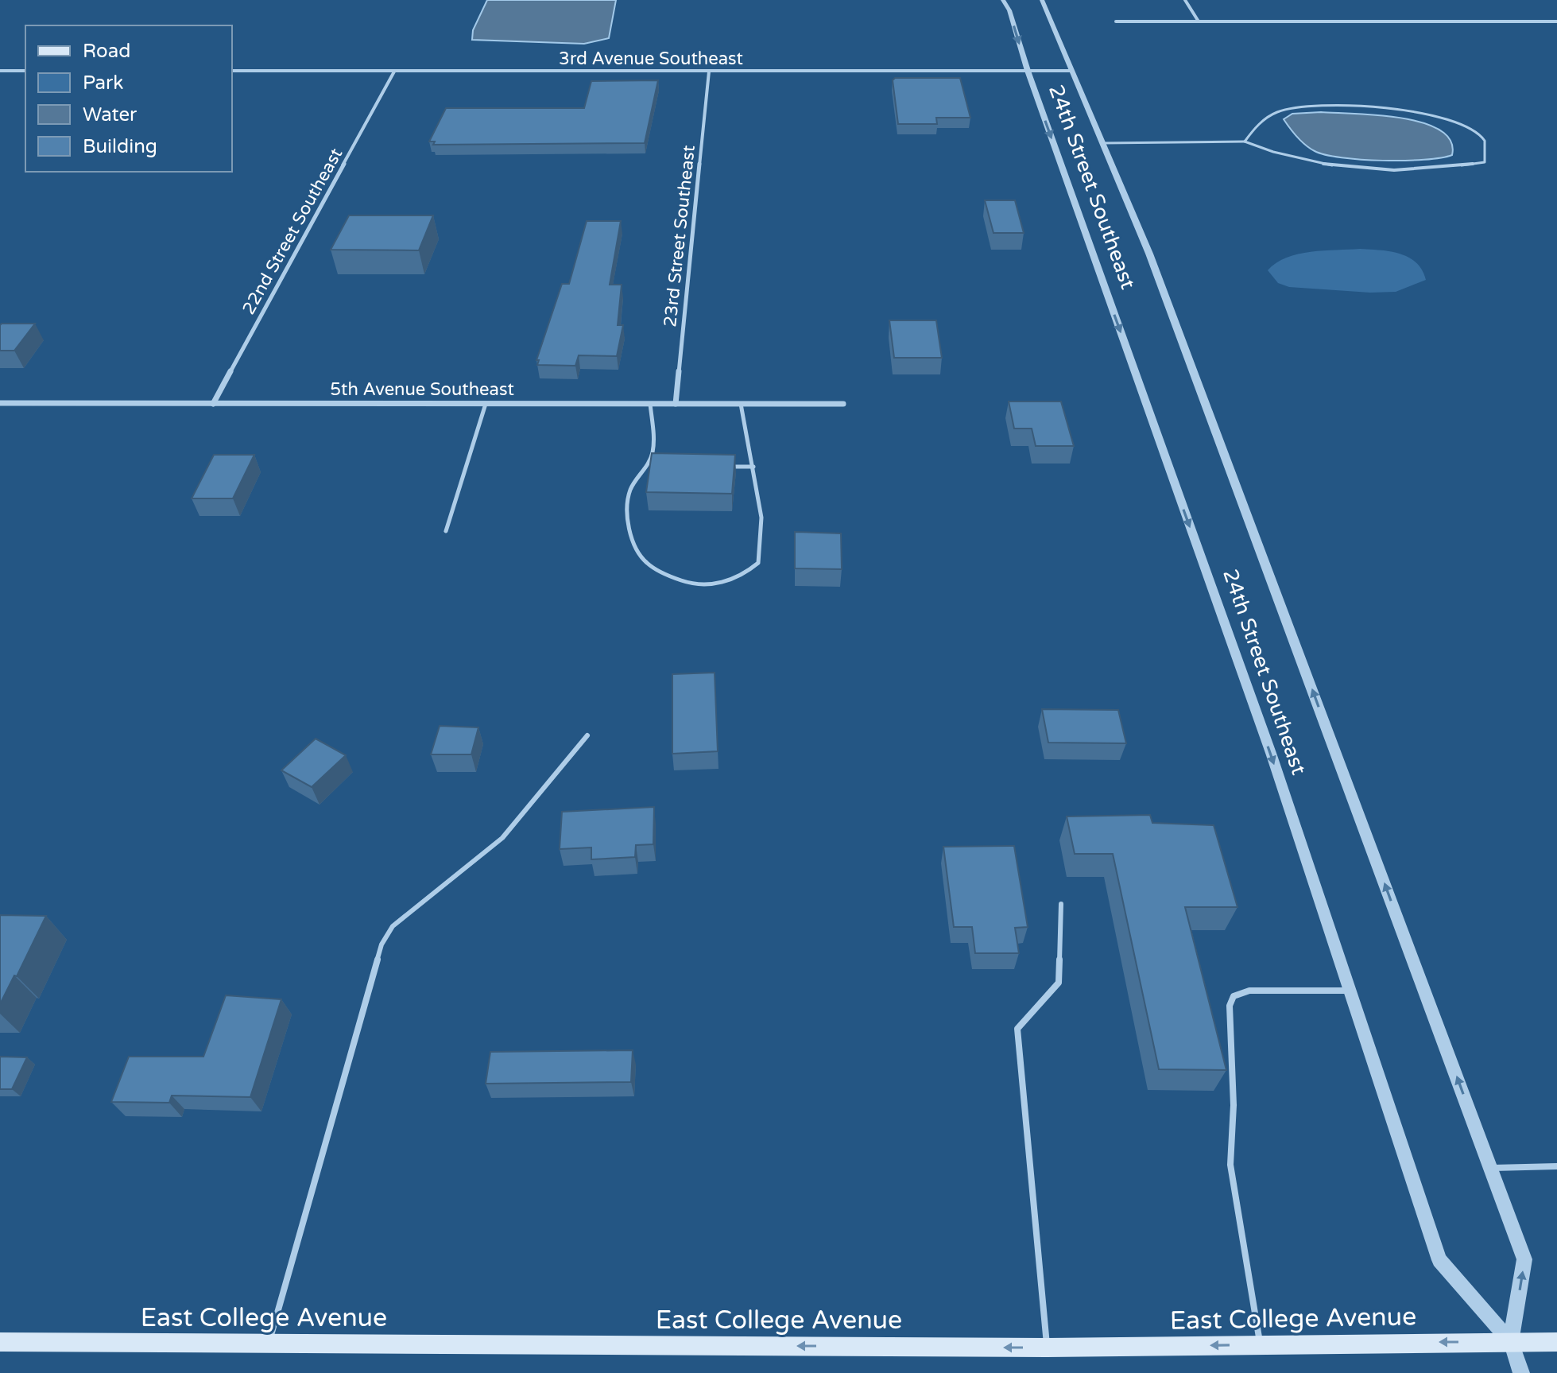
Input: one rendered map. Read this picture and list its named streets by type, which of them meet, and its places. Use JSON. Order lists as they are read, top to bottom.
{
  "streets": {
    "main road": ["East College Avenue"],
    "street": [
      "3rd Avenue Southeast",
      "24th Street Southeast",
      "22nd Street Southeast",
      "23rd Street Southeast",
      "5th Avenue Southeast"
    ]
  },
  "crossings": [
    ["3rd Avenue Southeast", "24th Street Southeast"],
    ["3rd Avenue Southeast", "22nd Street Southeast"],
    ["3rd Avenue Southeast", "23rd Street Southeast"],
    ["24th Street Southeast", "East College Avenue"],
    ["22nd Street Southeast", "5th Avenue Southeast"],
    ["23rd Street Southeast", "5th Avenue Southeast"]
  ],
  "one_way": ["East College Avenue"],
  "legend": [
    "Road",
    "Park",
    "Water",
    "Building"
  ]
}
